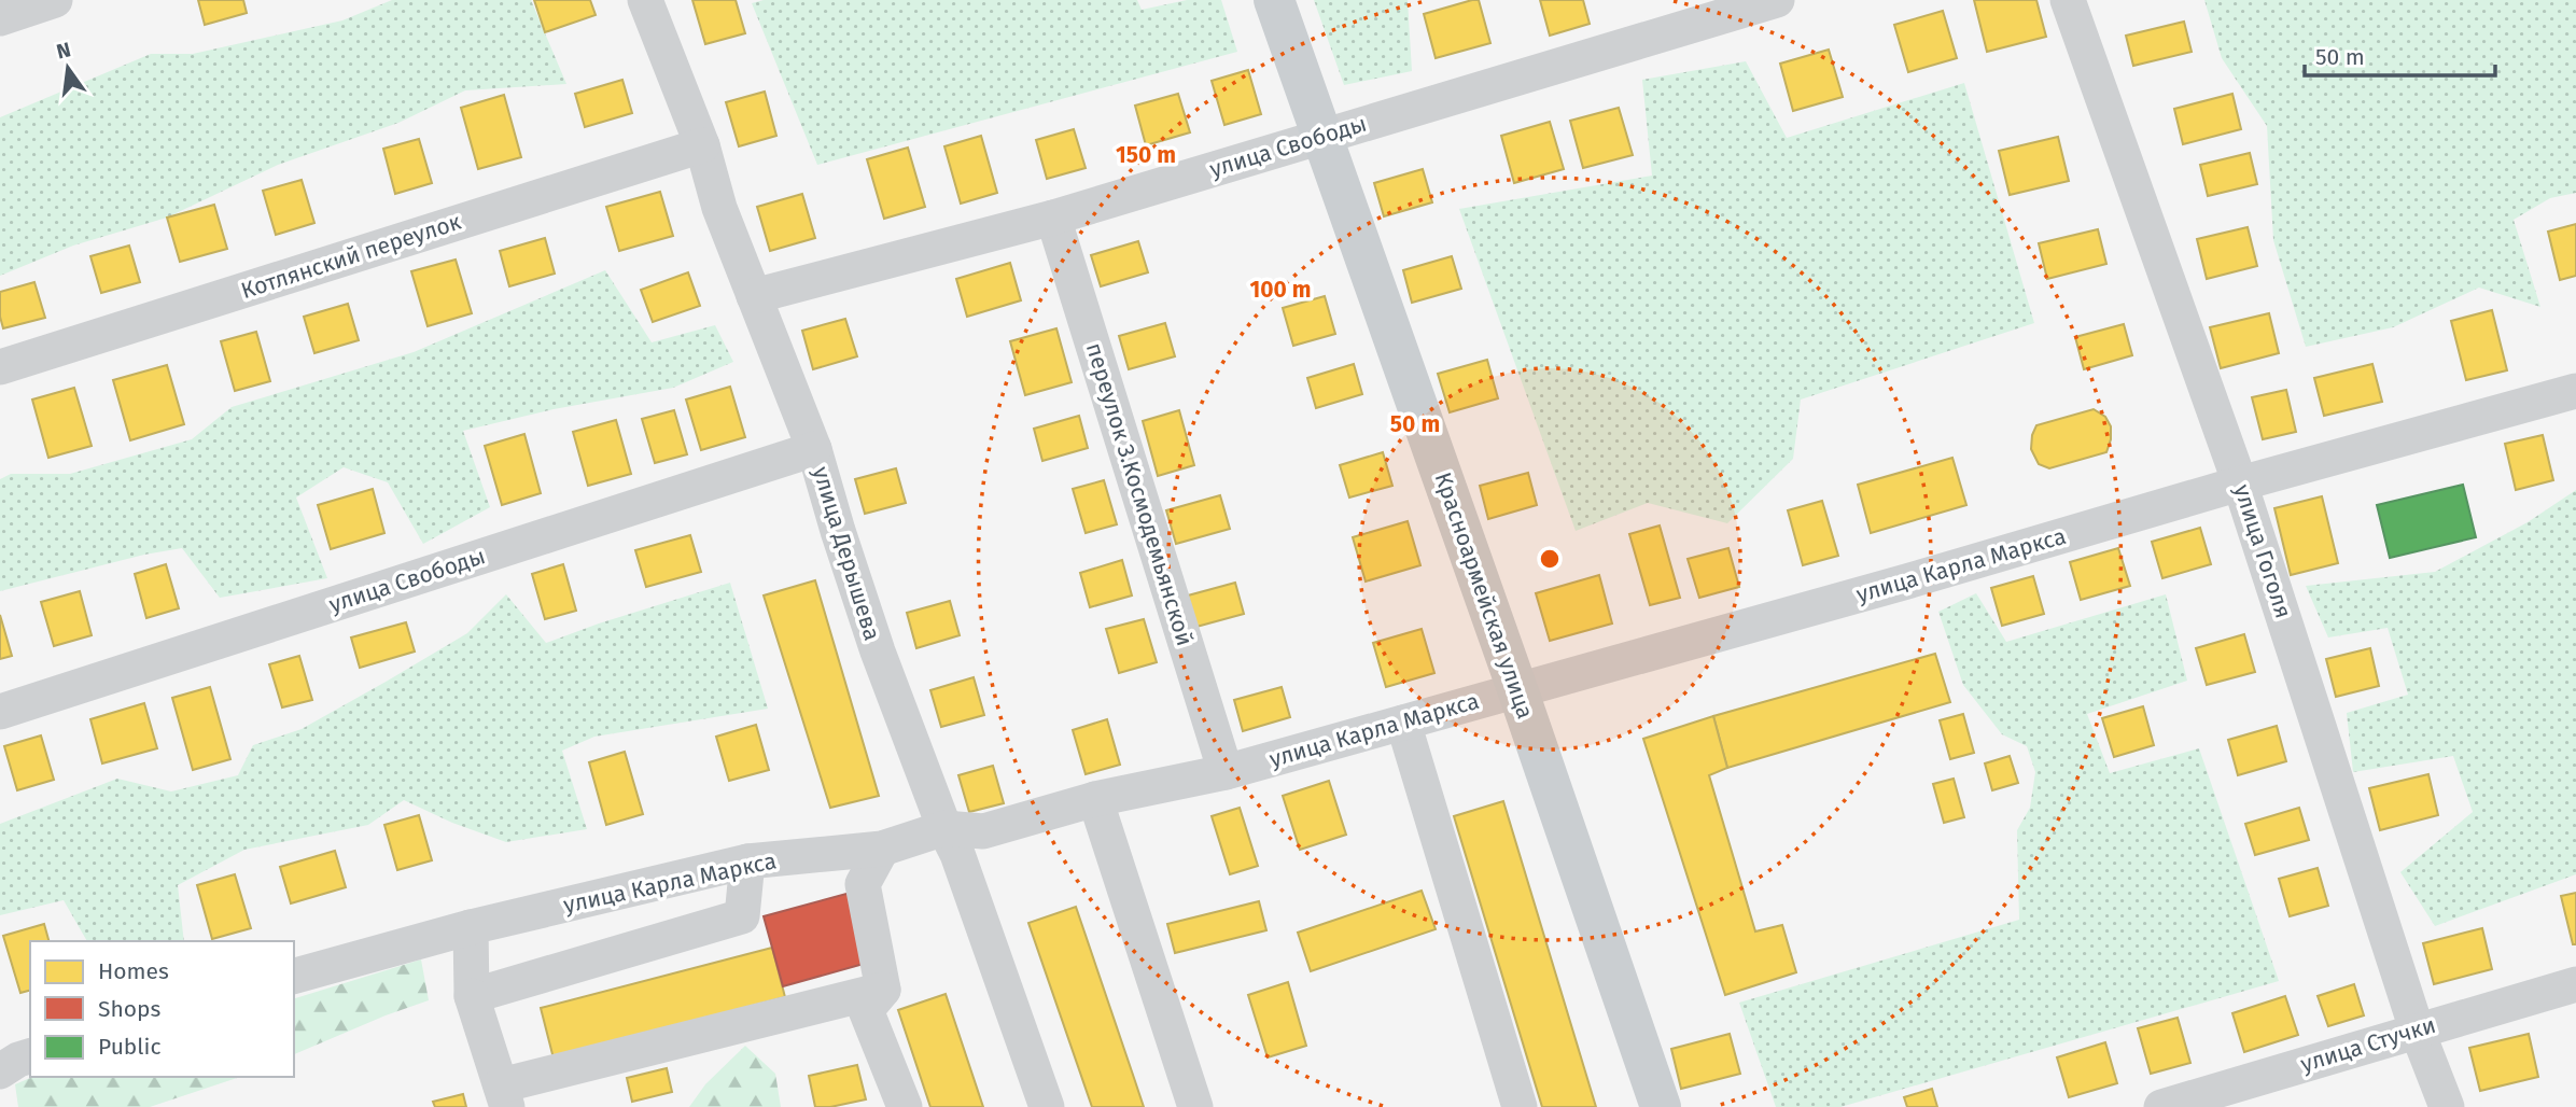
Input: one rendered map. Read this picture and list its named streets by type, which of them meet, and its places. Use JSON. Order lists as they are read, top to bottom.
{
  "streets": {
    "main road": ["Красноармейская улица"],
    "street": [
      "улица Свободы",
      "Котлянский переулок",
      "переулок З.Космодемьянской",
      "улица Гоголя",
      "улица Дерышева",
      "улица Карла Маркса",
      "улица Стучки"
    ]
  },
  "crossings": [
    ["улица Свободы", "переулок З.Космодемьянской"],
    ["улица Свободы", "улица Дерышева"],
    ["улица Свободы", "Красноармейская улица"],
    ["Котлянский переулок", "улица Дерышева"],
    ["переулок З.Космодемьянской", "улица Карла Маркса"],
    ["улица Гоголя", "улица Карла Маркса"],
    ["улица Гоголя", "улица Стучки"],
    ["улица Дерышева", "улица Карла Маркса"],
    ["улица Карла Маркса", "Красноармейская улица"]
  ],
  "legend": ["Homes", "Shops", "Public"],
  "scale_bar": "50 m",
  "north": "top",
  "rings": ["150 m", "100 m", "50 m"]
}
